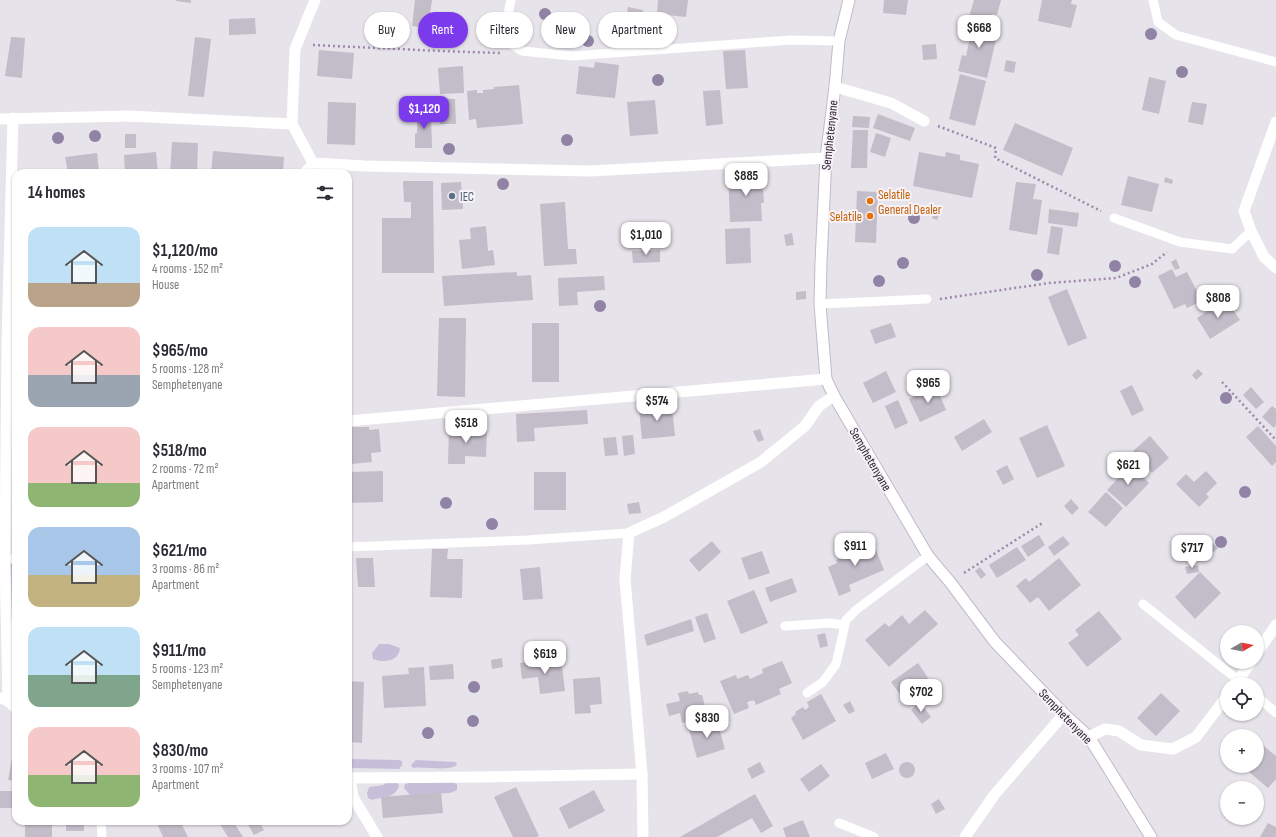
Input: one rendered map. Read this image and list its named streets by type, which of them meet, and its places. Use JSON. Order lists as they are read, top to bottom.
{
  "streets": {
    "street": ["Semphetenyane"]
  },
  "places": ["IEC", "Selatile General Dealer", "Selatile"],
  "north": "right",
  "page": {
    "chip": [
      "Buy",
      "Rent",
      "Filters",
      "New",
      "Apartment"
    ],
    "price": [
      "$668",
      "$1,120",
      "$885",
      "$1,010",
      "$808",
      "$965",
      "$574",
      "$518",
      "$621",
      "$911",
      "$717",
      "$619",
      "$702",
      "$830"
    ],
    "heading": "14 homes",
    "list": [
      {
        "name": "$1,120/mo",
        "note": "4 rooms · 152 m² · House"
      },
      {
        "name": "$965/mo",
        "note": "5 rooms · 128 m² · Semphetenyane"
      },
      {
        "name": "$518/mo",
        "note": "2 rooms · 72 m² · Apartment"
      },
      {
        "name": "$621/mo",
        "note": "3 rooms · 86 m² · Apartment"
      },
      {
        "name": "$911/mo",
        "note": "5 rooms · 123 m² · Semphetenyane"
      },
      {
        "name": "$830/mo",
        "note": "3 rooms · 107 m² · Apartment"
      }
    ],
    "map_buttons": ["+", "−"]
  }
}
